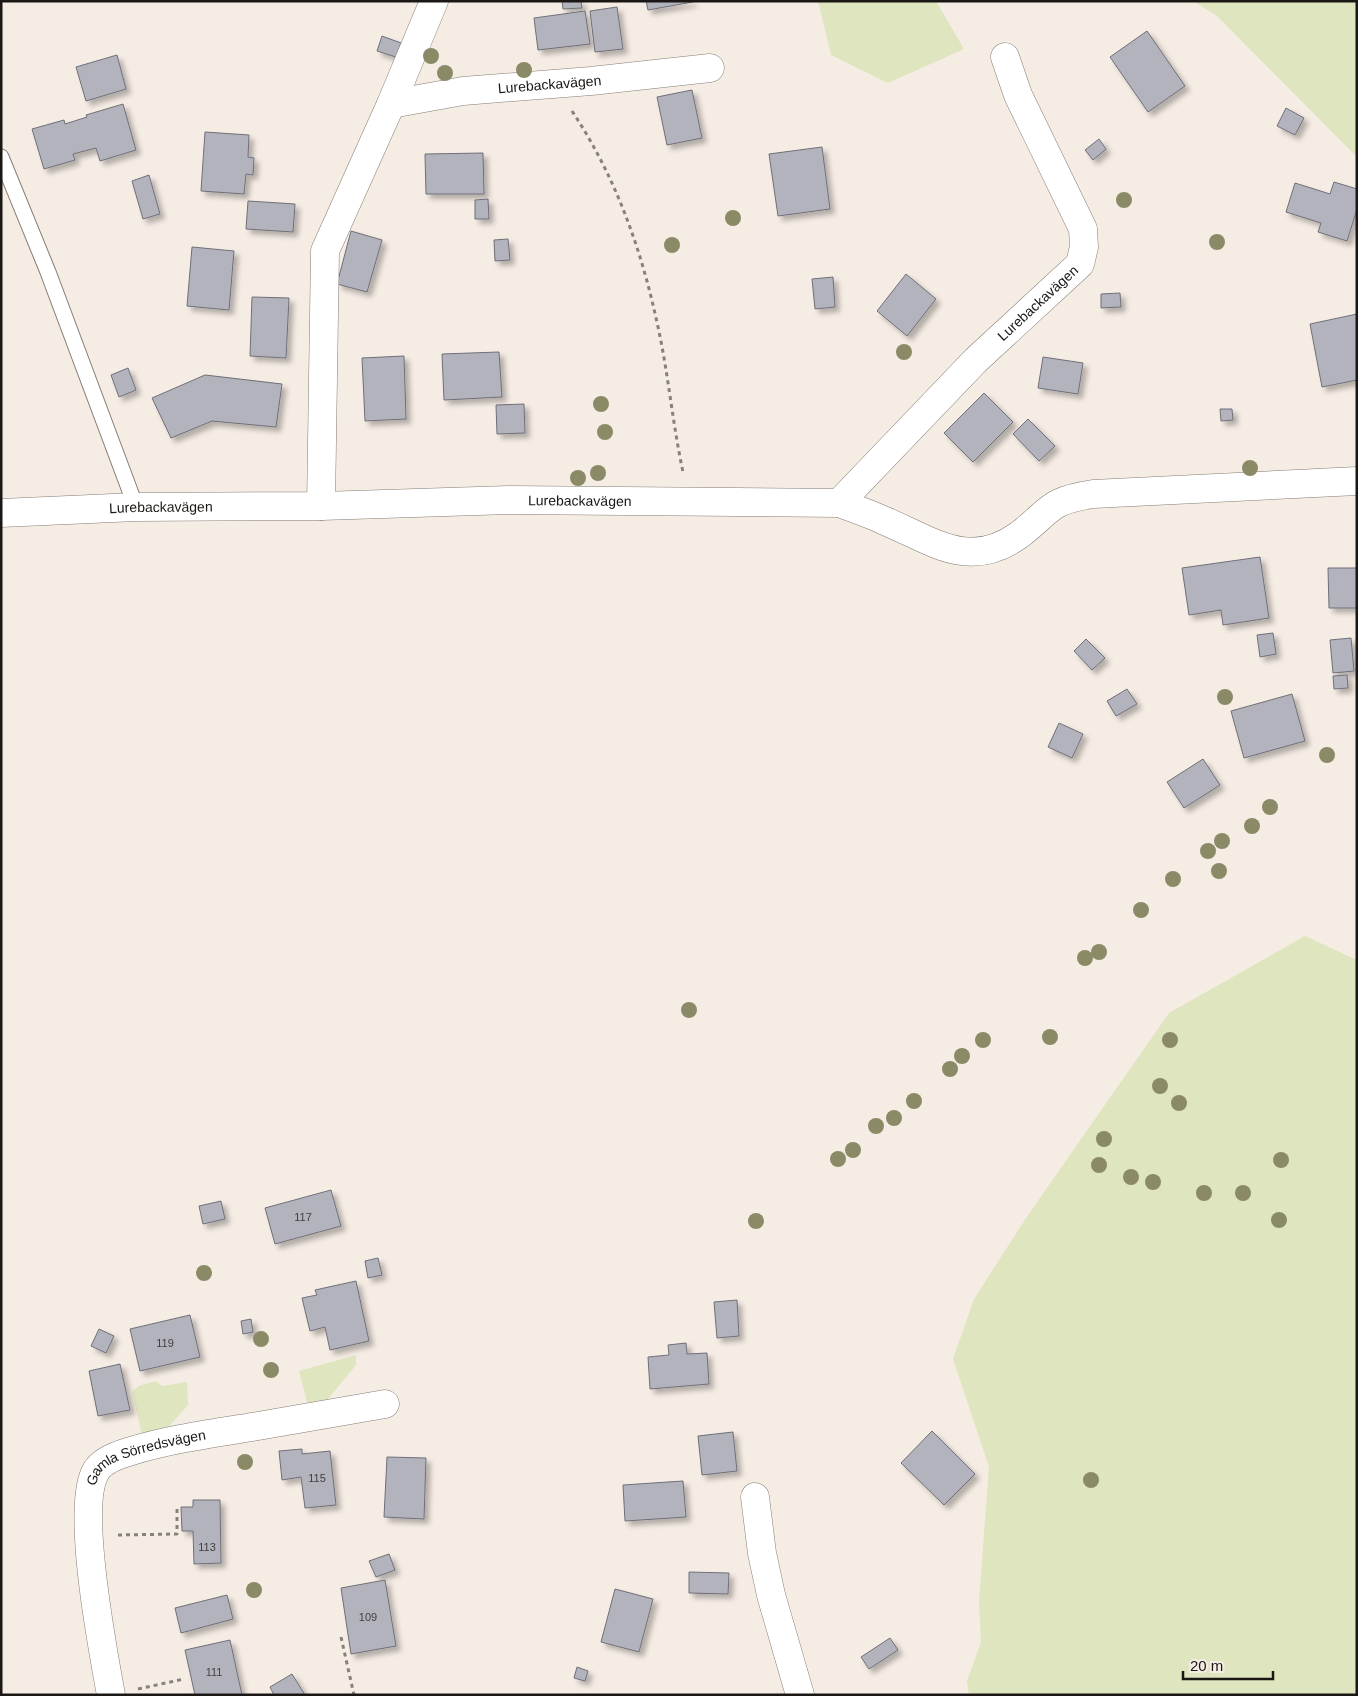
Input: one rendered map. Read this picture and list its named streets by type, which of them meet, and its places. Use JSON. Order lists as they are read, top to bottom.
{
  "streets": {
    "street": ["Lurebackavägen", "Gamla Sörredsvägen"]
  },
  "house_numbers": [
    "117",
    "119",
    "115",
    "113",
    "109",
    "111"
  ],
  "scale_bar": "20 m"
}
